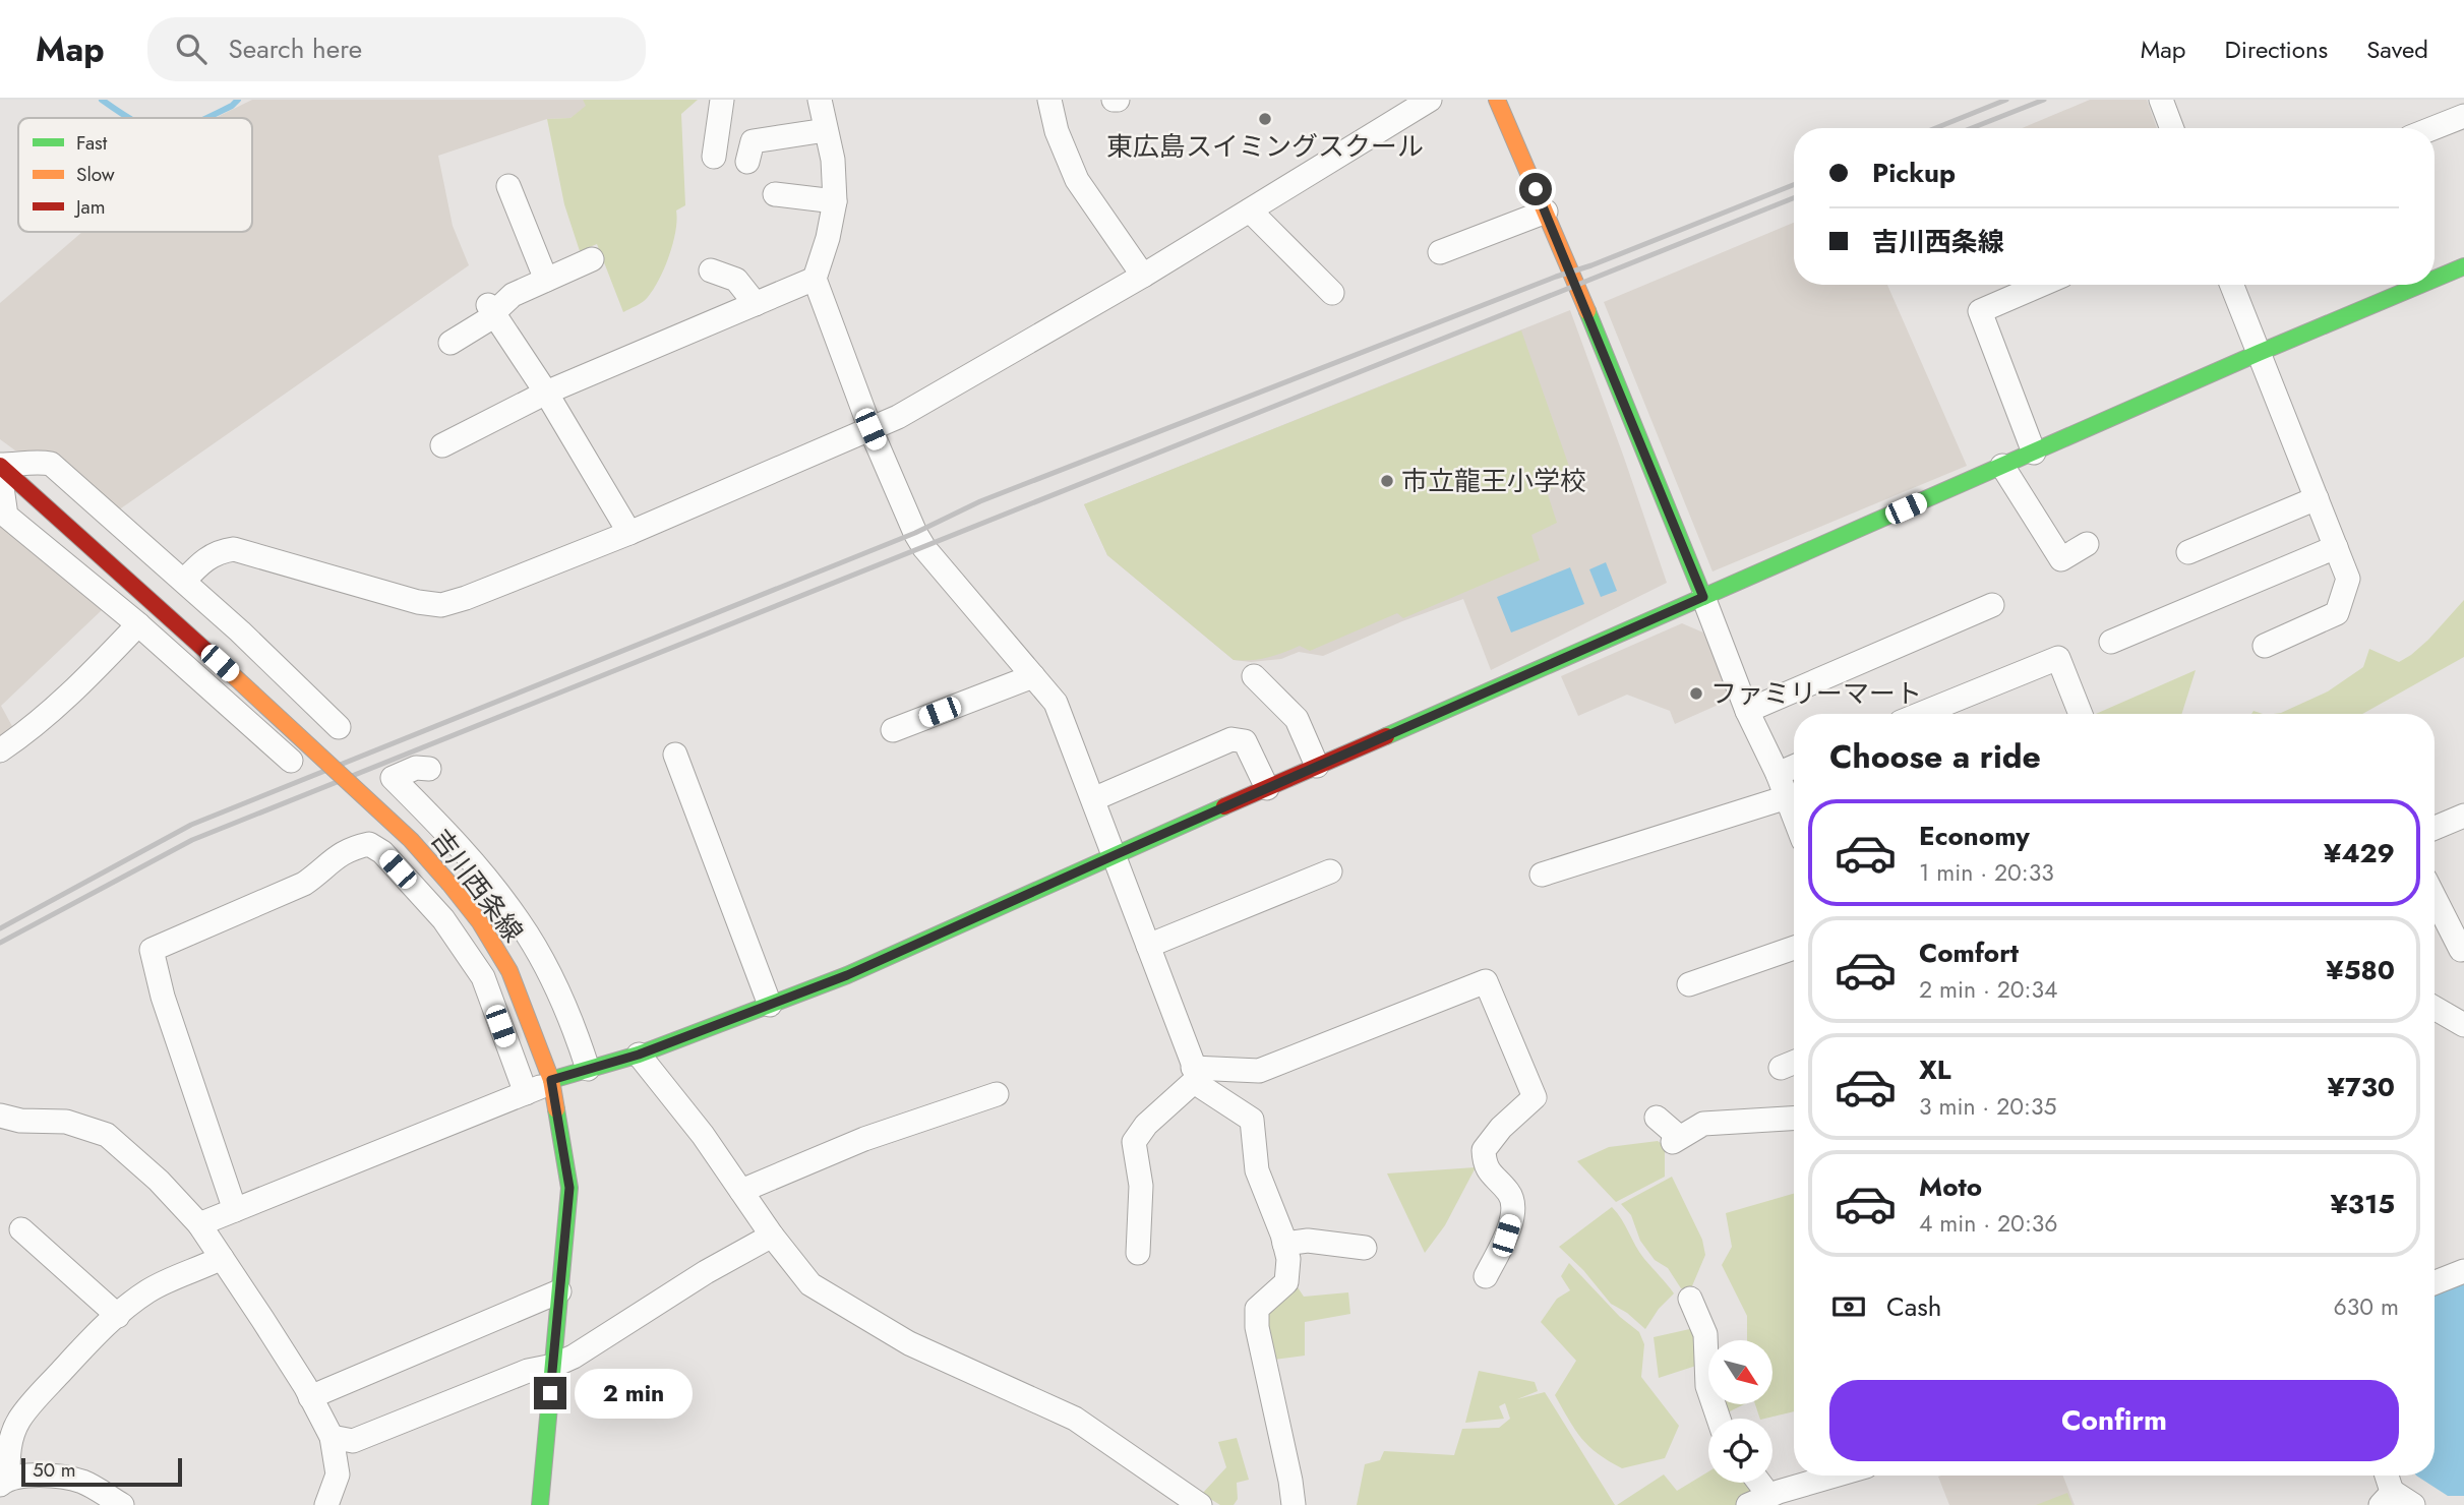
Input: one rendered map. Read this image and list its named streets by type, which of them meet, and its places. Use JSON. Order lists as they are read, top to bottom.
{
  "streets": {
    "street": ["吉川西条線"]
  },
  "places": ["東広島スイミングスクール", "市立龍王小学校", "ファミリーマート"],
  "legend": ["Fast", "Slow", "Jam"],
  "scale_bar": "50 m",
  "north": "bottom right",
  "page": {
    "header": "Map",
    "search": "Search here",
    "nav": ["Map", "Directions", "Saved"],
    "banner": ["Pickup", "吉川西条線"],
    "heading": "Choose a ride",
    "list": [
      {
        "name": "Economy",
        "note": "1 min · 20:33",
        "value": "¥429"
      },
      {
        "name": "Comfort",
        "note": "2 min · 20:34",
        "value": "¥580"
      },
      {
        "name": "XL",
        "note": "3 min · 20:35",
        "value": "¥730"
      },
      {
        "name": "Moto",
        "note": "4 min · 20:36",
        "value": "¥315"
      }
    ],
    "pay": ["Cash", "630 m"],
    "buttons": "Confirm",
    "bubble": "2 min",
    "scale": "50 m"
  }
}
